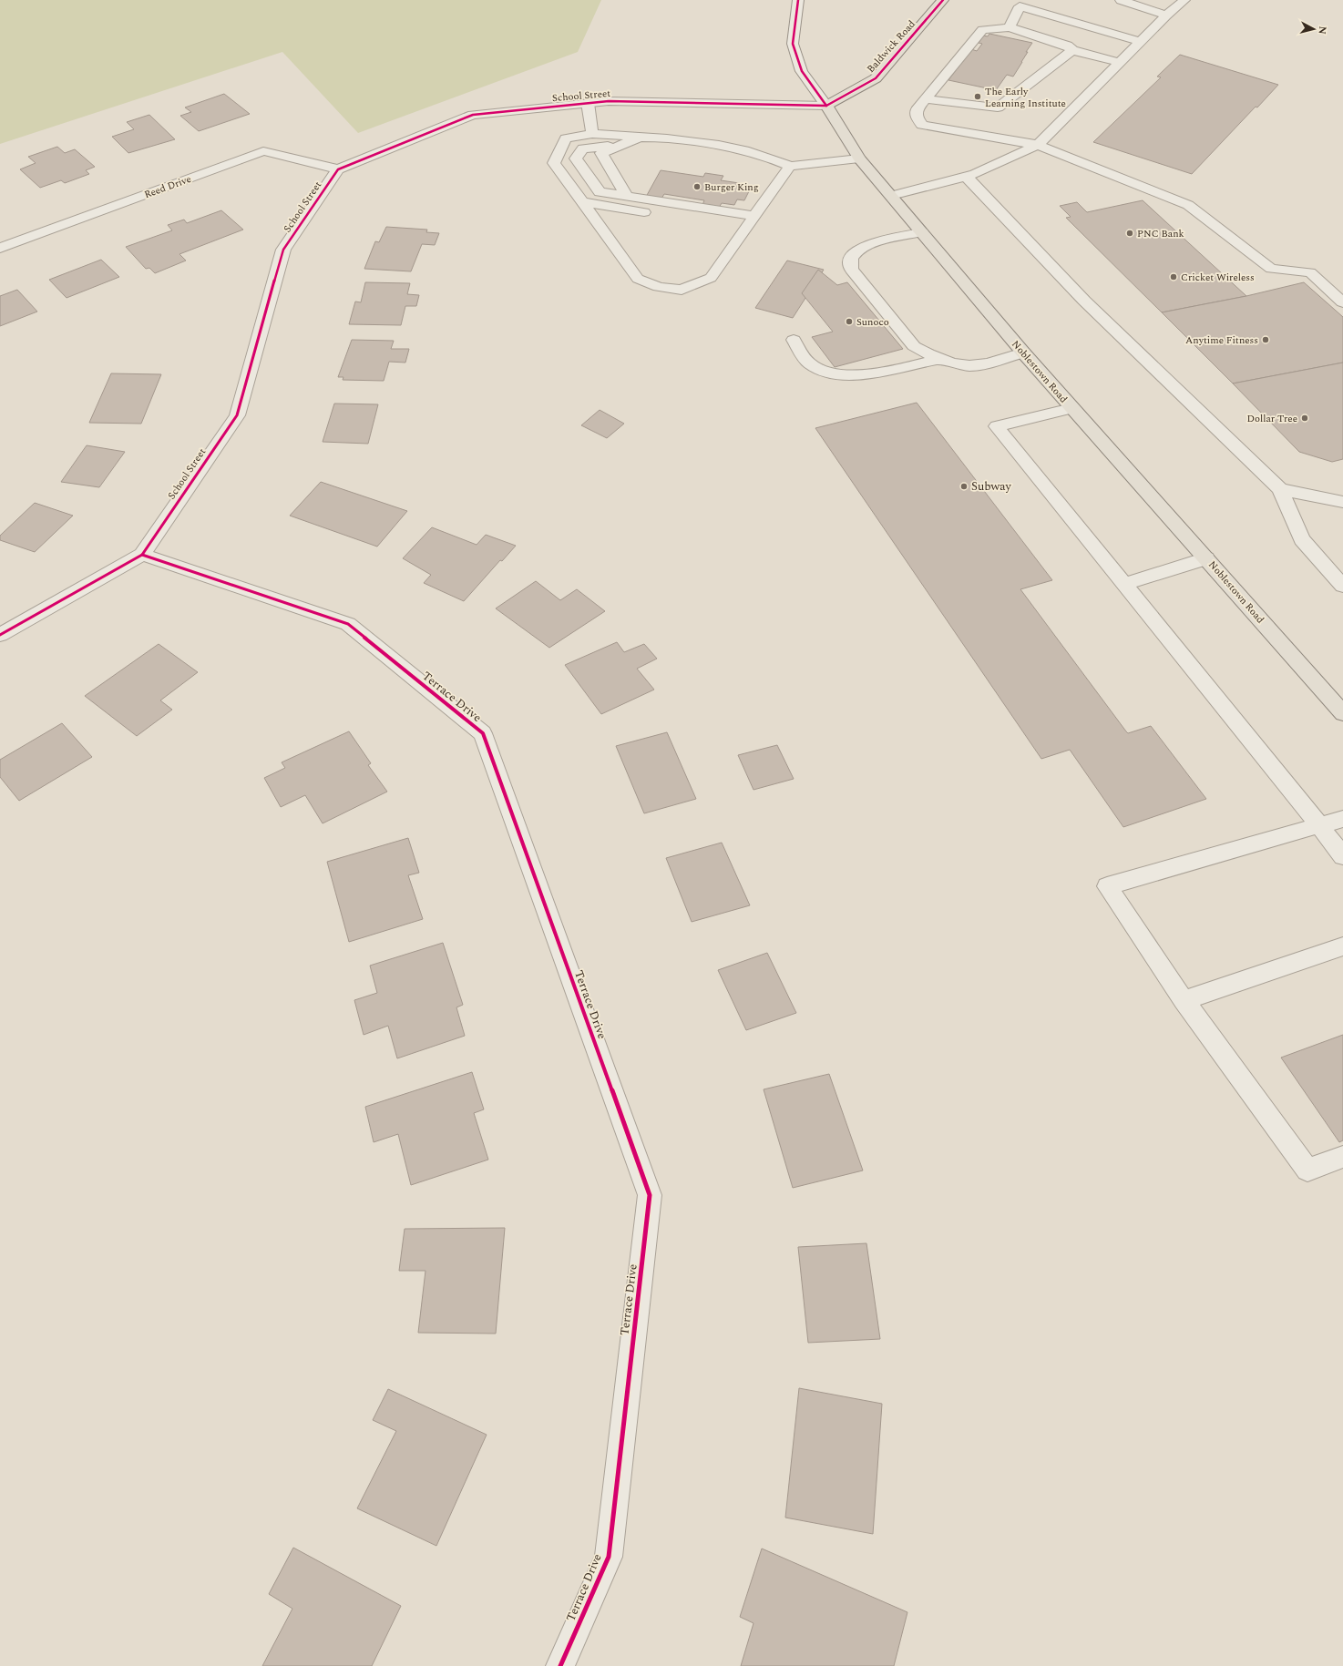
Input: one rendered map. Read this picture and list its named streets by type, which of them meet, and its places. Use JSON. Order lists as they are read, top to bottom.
{
  "streets": {
    "main road": ["Baldwick Road", "Noblestown Road"],
    "street": ["School Street", "Reed Drive", "Terrace Drive"]
  },
  "crossings": [
    ["Baldwick Road", "School Street"],
    ["Baldwick Road", "Noblestown Road"],
    ["School Street", "Reed Drive"],
    ["School Street", "Noblestown Road"],
    ["School Street", "Terrace Drive"]
  ],
  "places": [
    "The Early Learning Institute",
    "Burger King",
    "PNC Bank",
    "Cricket Wireless",
    "Sunoco",
    "Anytime Fitness",
    "Dollar Tree",
    "Subway"
  ],
  "north": "right"
}
